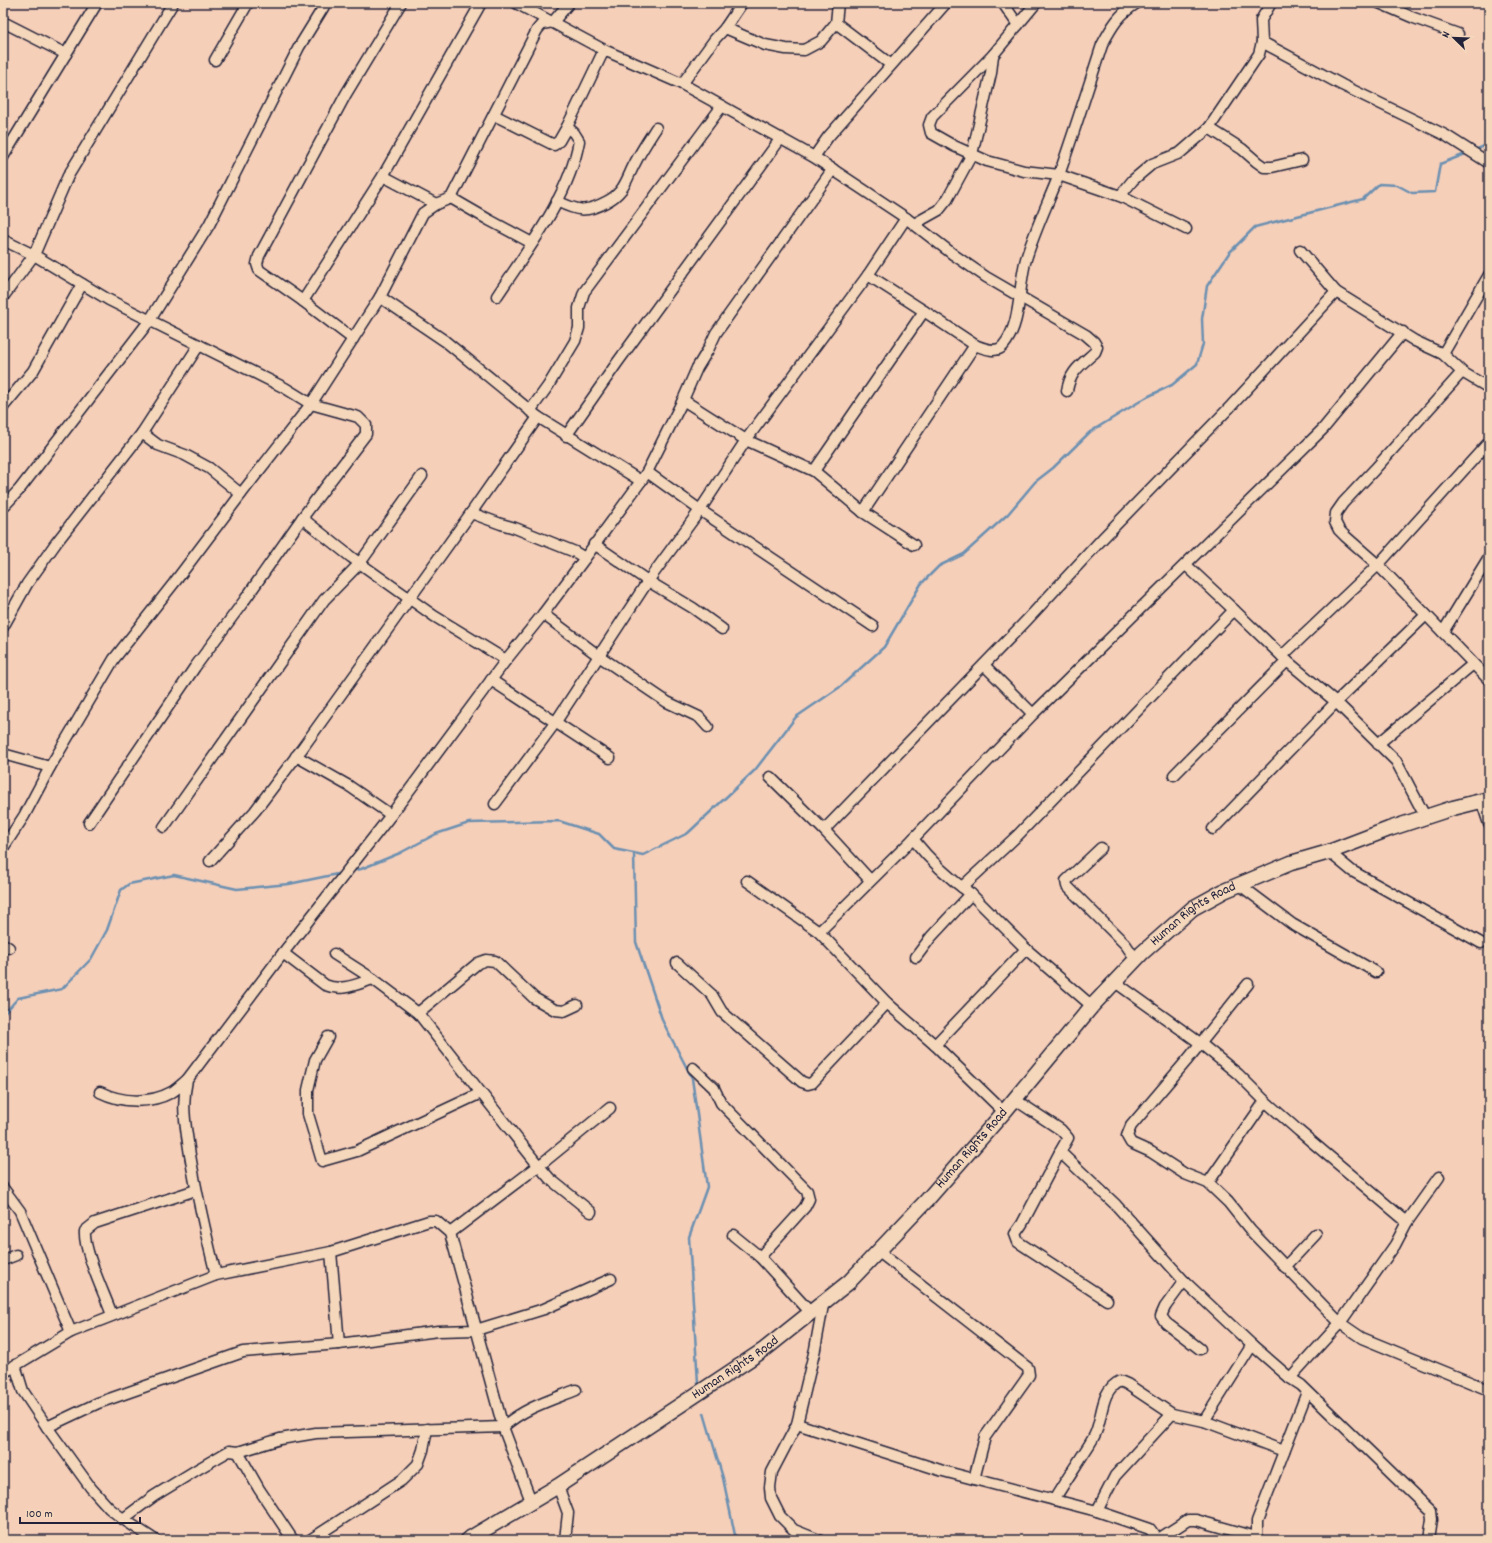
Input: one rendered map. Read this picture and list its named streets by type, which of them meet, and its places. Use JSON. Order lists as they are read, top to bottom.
{
  "streets": {
    "street": ["Human Rights Road"]
  },
  "scale_bar": "100 m",
  "north": "top left"
}
